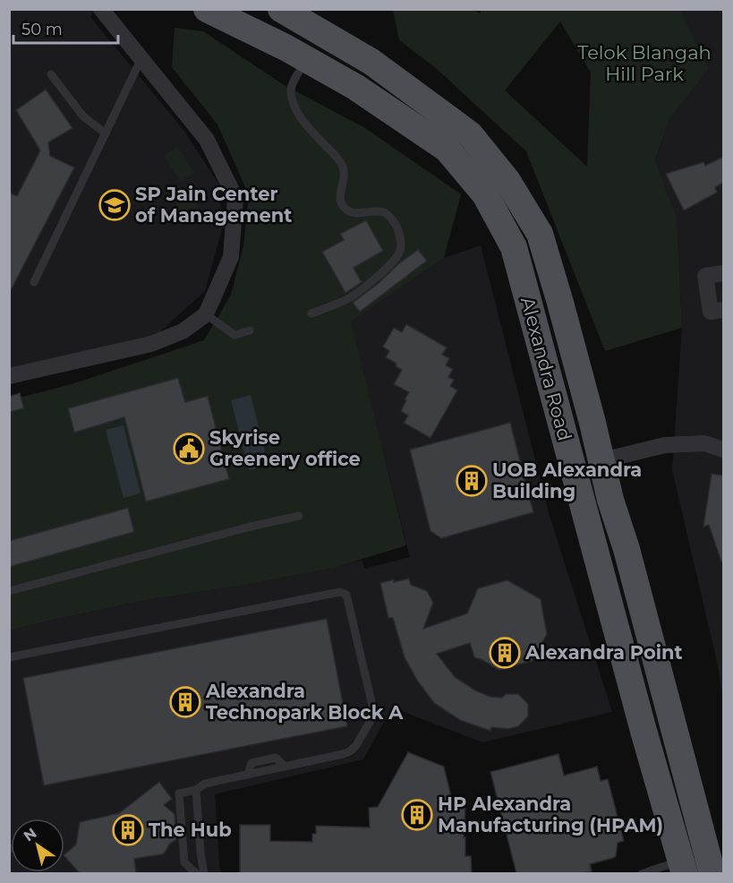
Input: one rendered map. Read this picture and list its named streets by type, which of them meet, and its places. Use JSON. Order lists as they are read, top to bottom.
{
  "streets": {
    "main road": ["Alexandra Road"]
  },
  "parks": ["Telok Blangah Hill Park"],
  "places": {
    "school or university": ["SP Jain Center of Management"],
    "public building": ["Skyrise Greenery office"],
    "building": [
      "UOB Alexandra Building",
      "Alexandra Point",
      "Alexandra Technopark Block A",
      "HP Alexandra Manufacturing (HPAM)",
      "The Hub"
    ]
  },
  "scale_bar": "50 m",
  "north": "top left"
}
